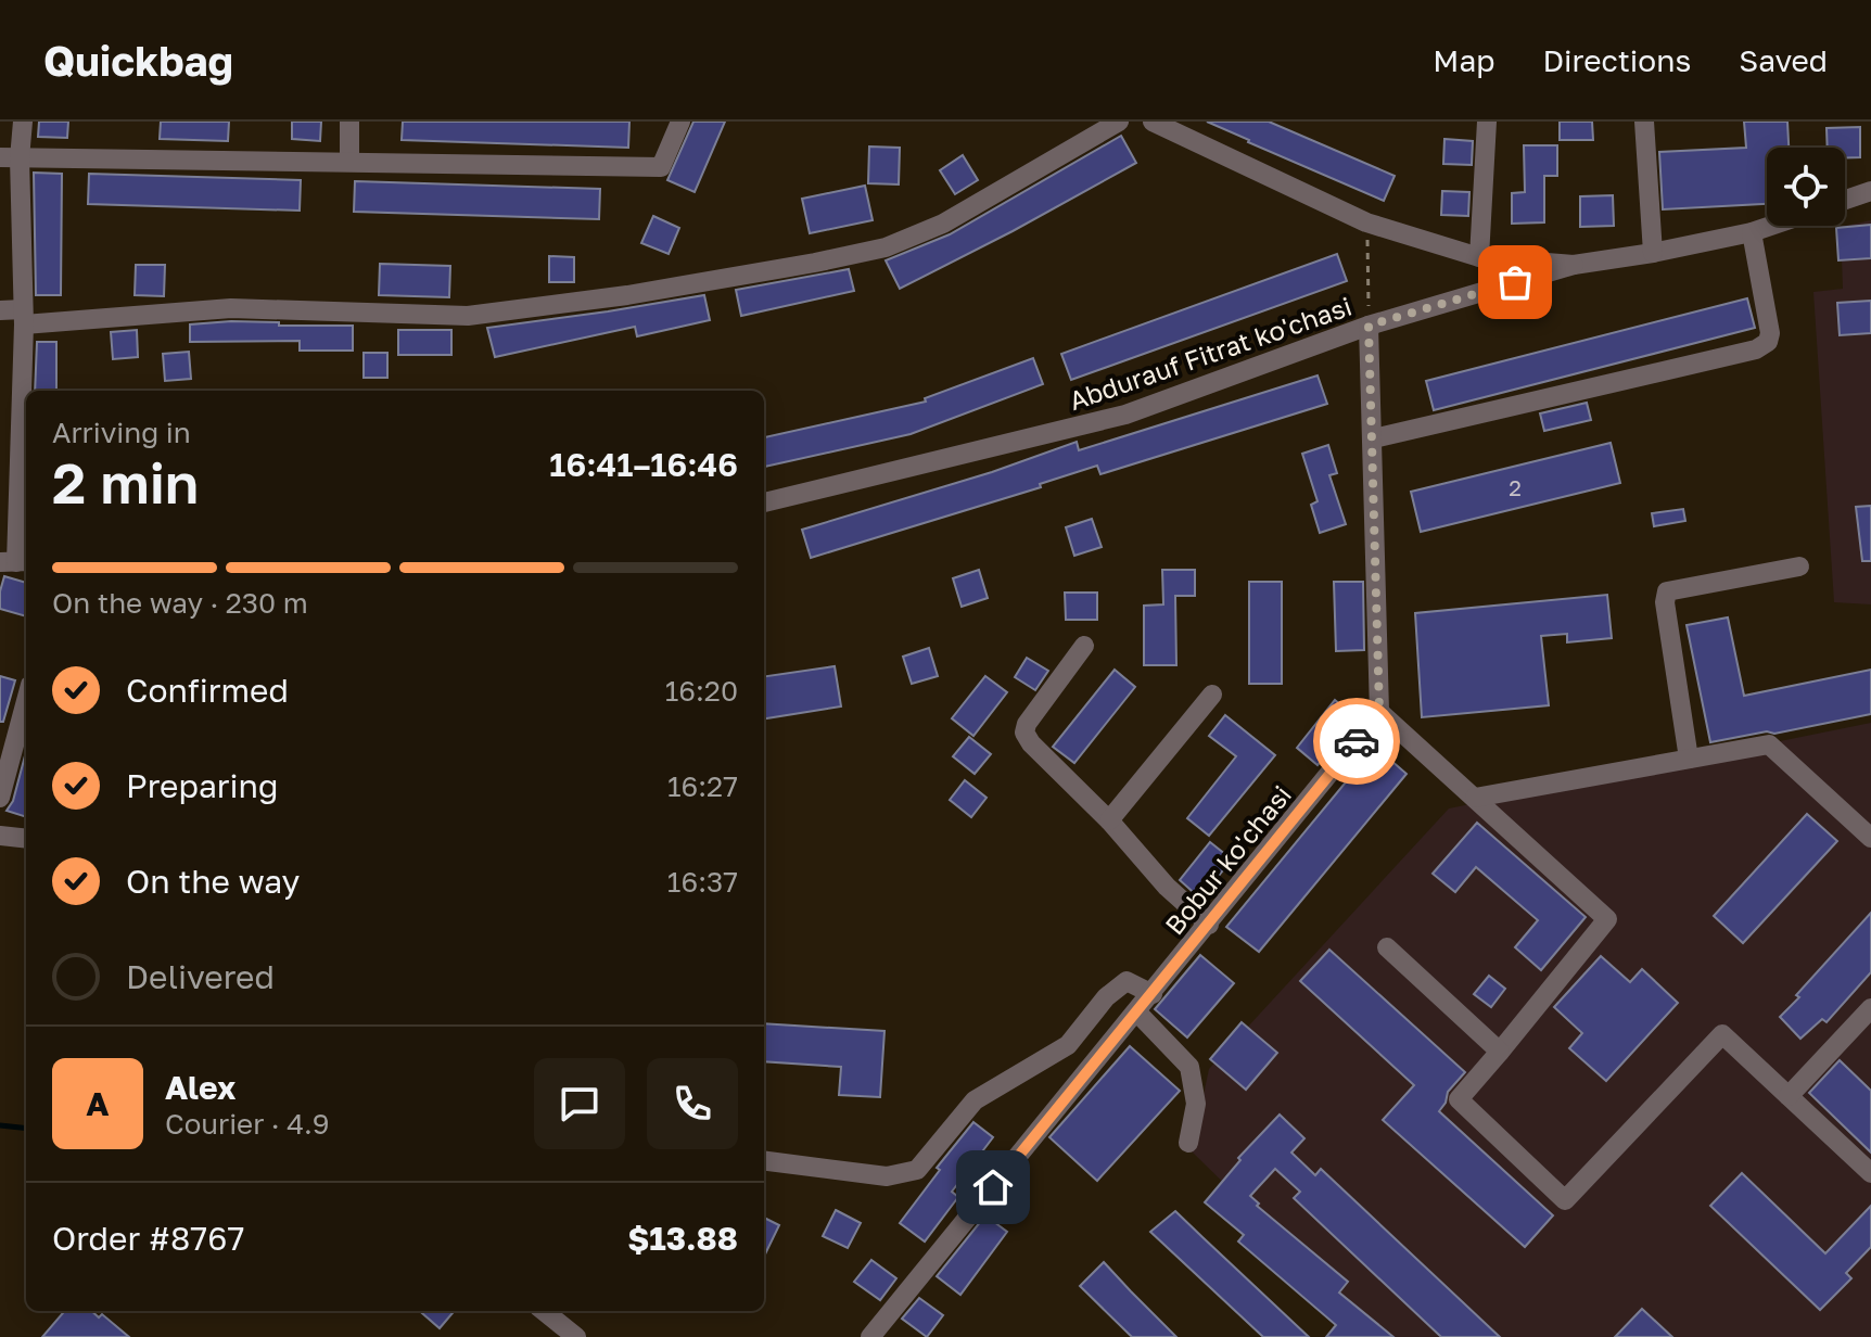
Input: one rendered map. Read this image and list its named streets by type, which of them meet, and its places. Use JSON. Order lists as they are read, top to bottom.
{
  "streets": {
    "street": ["Abdurauf Fitrat ko'chasi", "Bobur ko'chasi"]
  },
  "house_numbers": ["2"],
  "page": {
    "header": "Quickbag",
    "nav": ["Map", "Directions", "Saved"],
    "heading": ["2 min", "Arriving in", "16:41–16:46"],
    "panel": [
      "Alex",
      "Courier · 4.9",
      "Order #8767",
      "$13.88"
    ],
    "bar": "On the way · 230 m",
    "list": [
      ["Confirmed", "16:20"],
      ["Preparing", "16:27"],
      ["On the way", "16:37"],
      "Delivered"
    ],
    "round": "A"
  }
}
